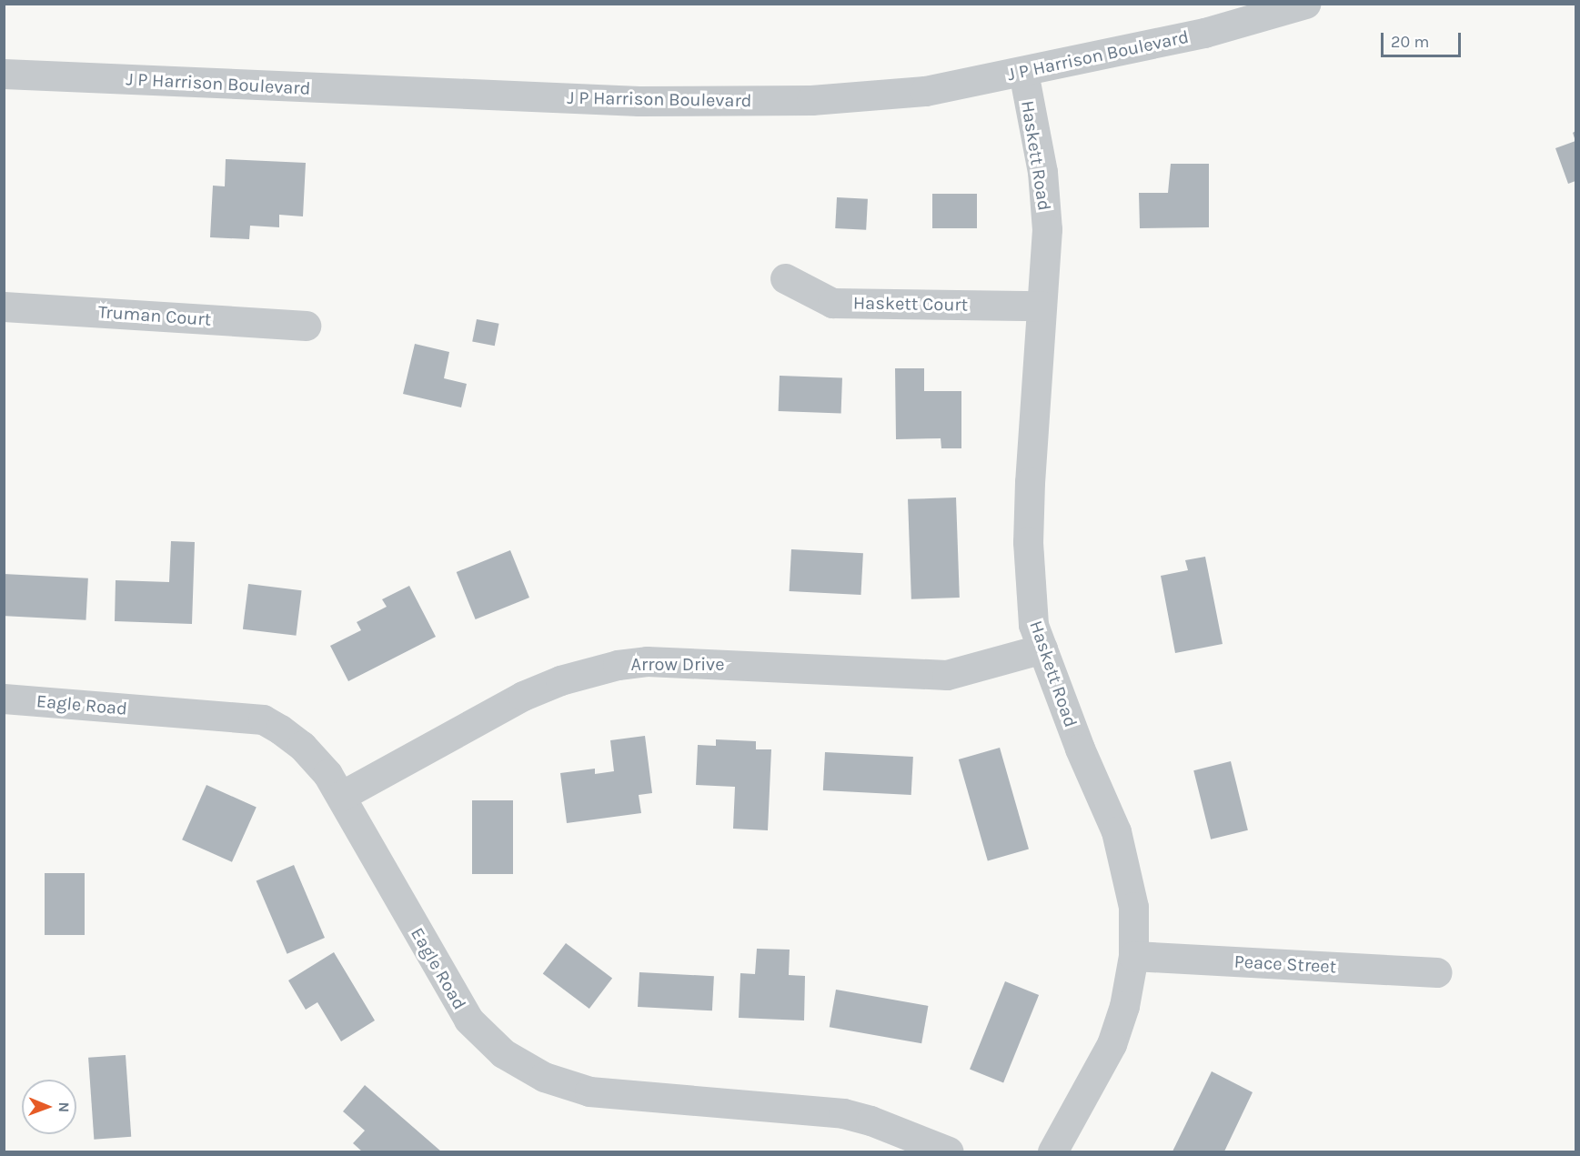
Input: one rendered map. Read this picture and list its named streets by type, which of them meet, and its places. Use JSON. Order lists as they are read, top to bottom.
{
  "streets": {
    "street": [
      "J P Harrison Boulevard",
      "Haskett Road",
      "Haskett Court",
      "Truman Court",
      "Arrow Drive",
      "Eagle Road",
      "Peace Street"
    ]
  },
  "crossings": [
    ["J P Harrison Boulevard", "Haskett Road"],
    ["Haskett Road", "Haskett Court"],
    ["Haskett Road", "Arrow Drive"],
    ["Haskett Road", "Peace Street"],
    ["Arrow Drive", "Eagle Road"]
  ],
  "scale_bar": "20 m",
  "north": "right"
}
